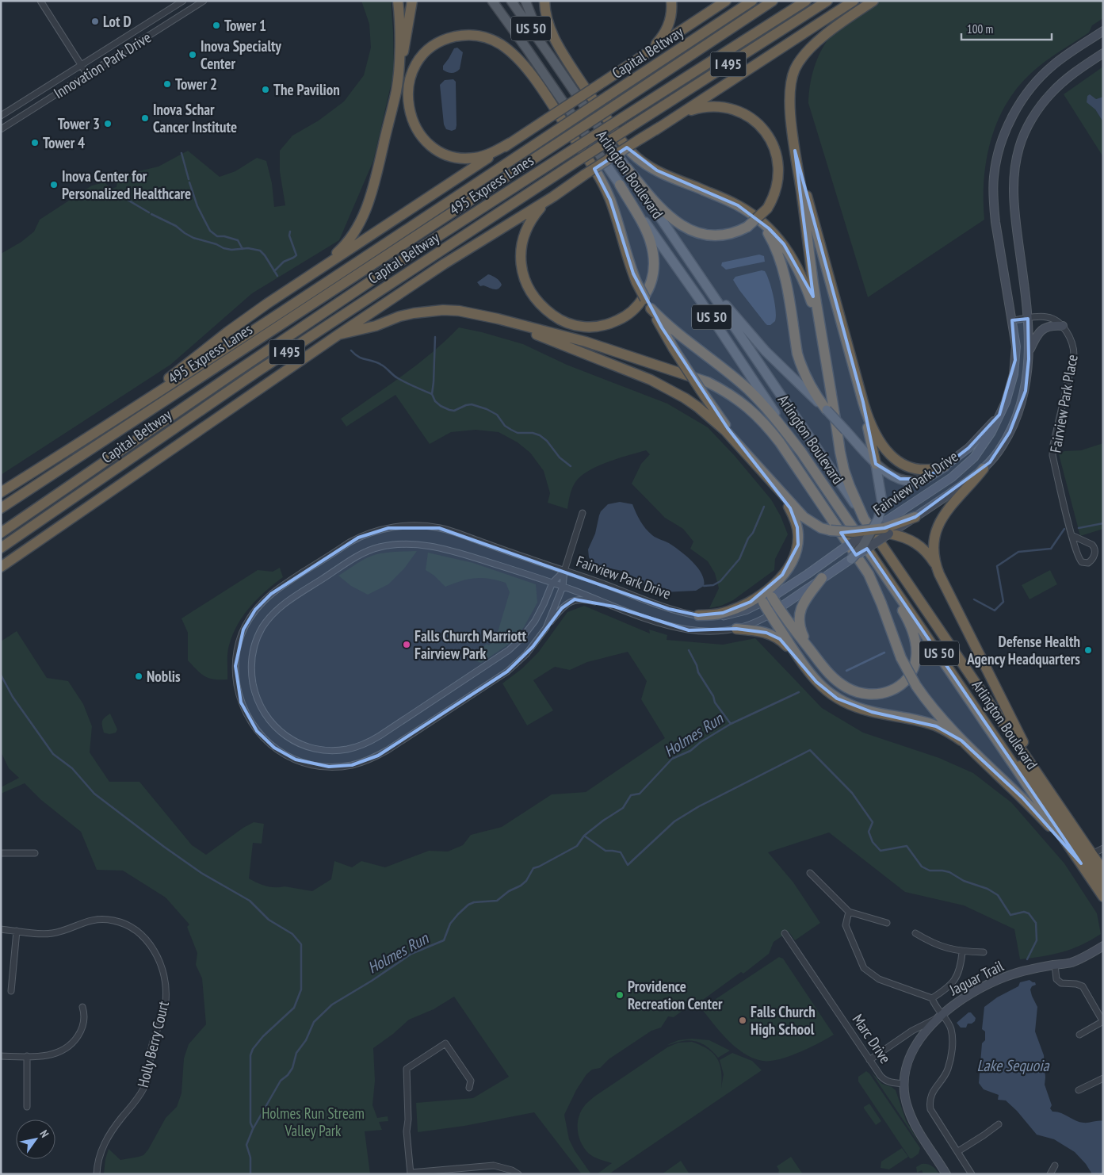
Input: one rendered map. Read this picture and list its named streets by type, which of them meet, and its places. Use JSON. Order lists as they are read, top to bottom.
{
  "streets": {
    "highway": [
      "US 50",
      "Capital Beltway",
      "I 495",
      "Arlington Boulevard",
      "495 Express Lanes"
    ],
    "main road": ["Fairview Park Drive", "Jaguar Trail"],
    "street": [
      "Innovation Park Drive",
      "Fairview Park Place",
      "Marc Drive",
      "Holly Berry Court"
    ]
  },
  "crossings": [
    ["Jaguar Trail", "Marc Drive"]
  ],
  "water": ["Holmes Run", "Lake Sequoia"],
  "parks": ["Holmes Run Stream Valley Park"],
  "places": [
    "Lot D",
    "Tower 1",
    "Inova Specialty Center",
    "Tower 2",
    "The Pavilion",
    "Inova Schar Cancer Institute",
    "Tower 3",
    "Tower 4",
    "Inova Center for Personalized Healthcare",
    "Falls Church Marriott Fairview Park",
    "Defense Health Agency Headquarters",
    "Noblis",
    "Providence Recreation Center",
    "Falls Church High School"
  ],
  "scale_bar": "100 m",
  "north": "top right"
}
